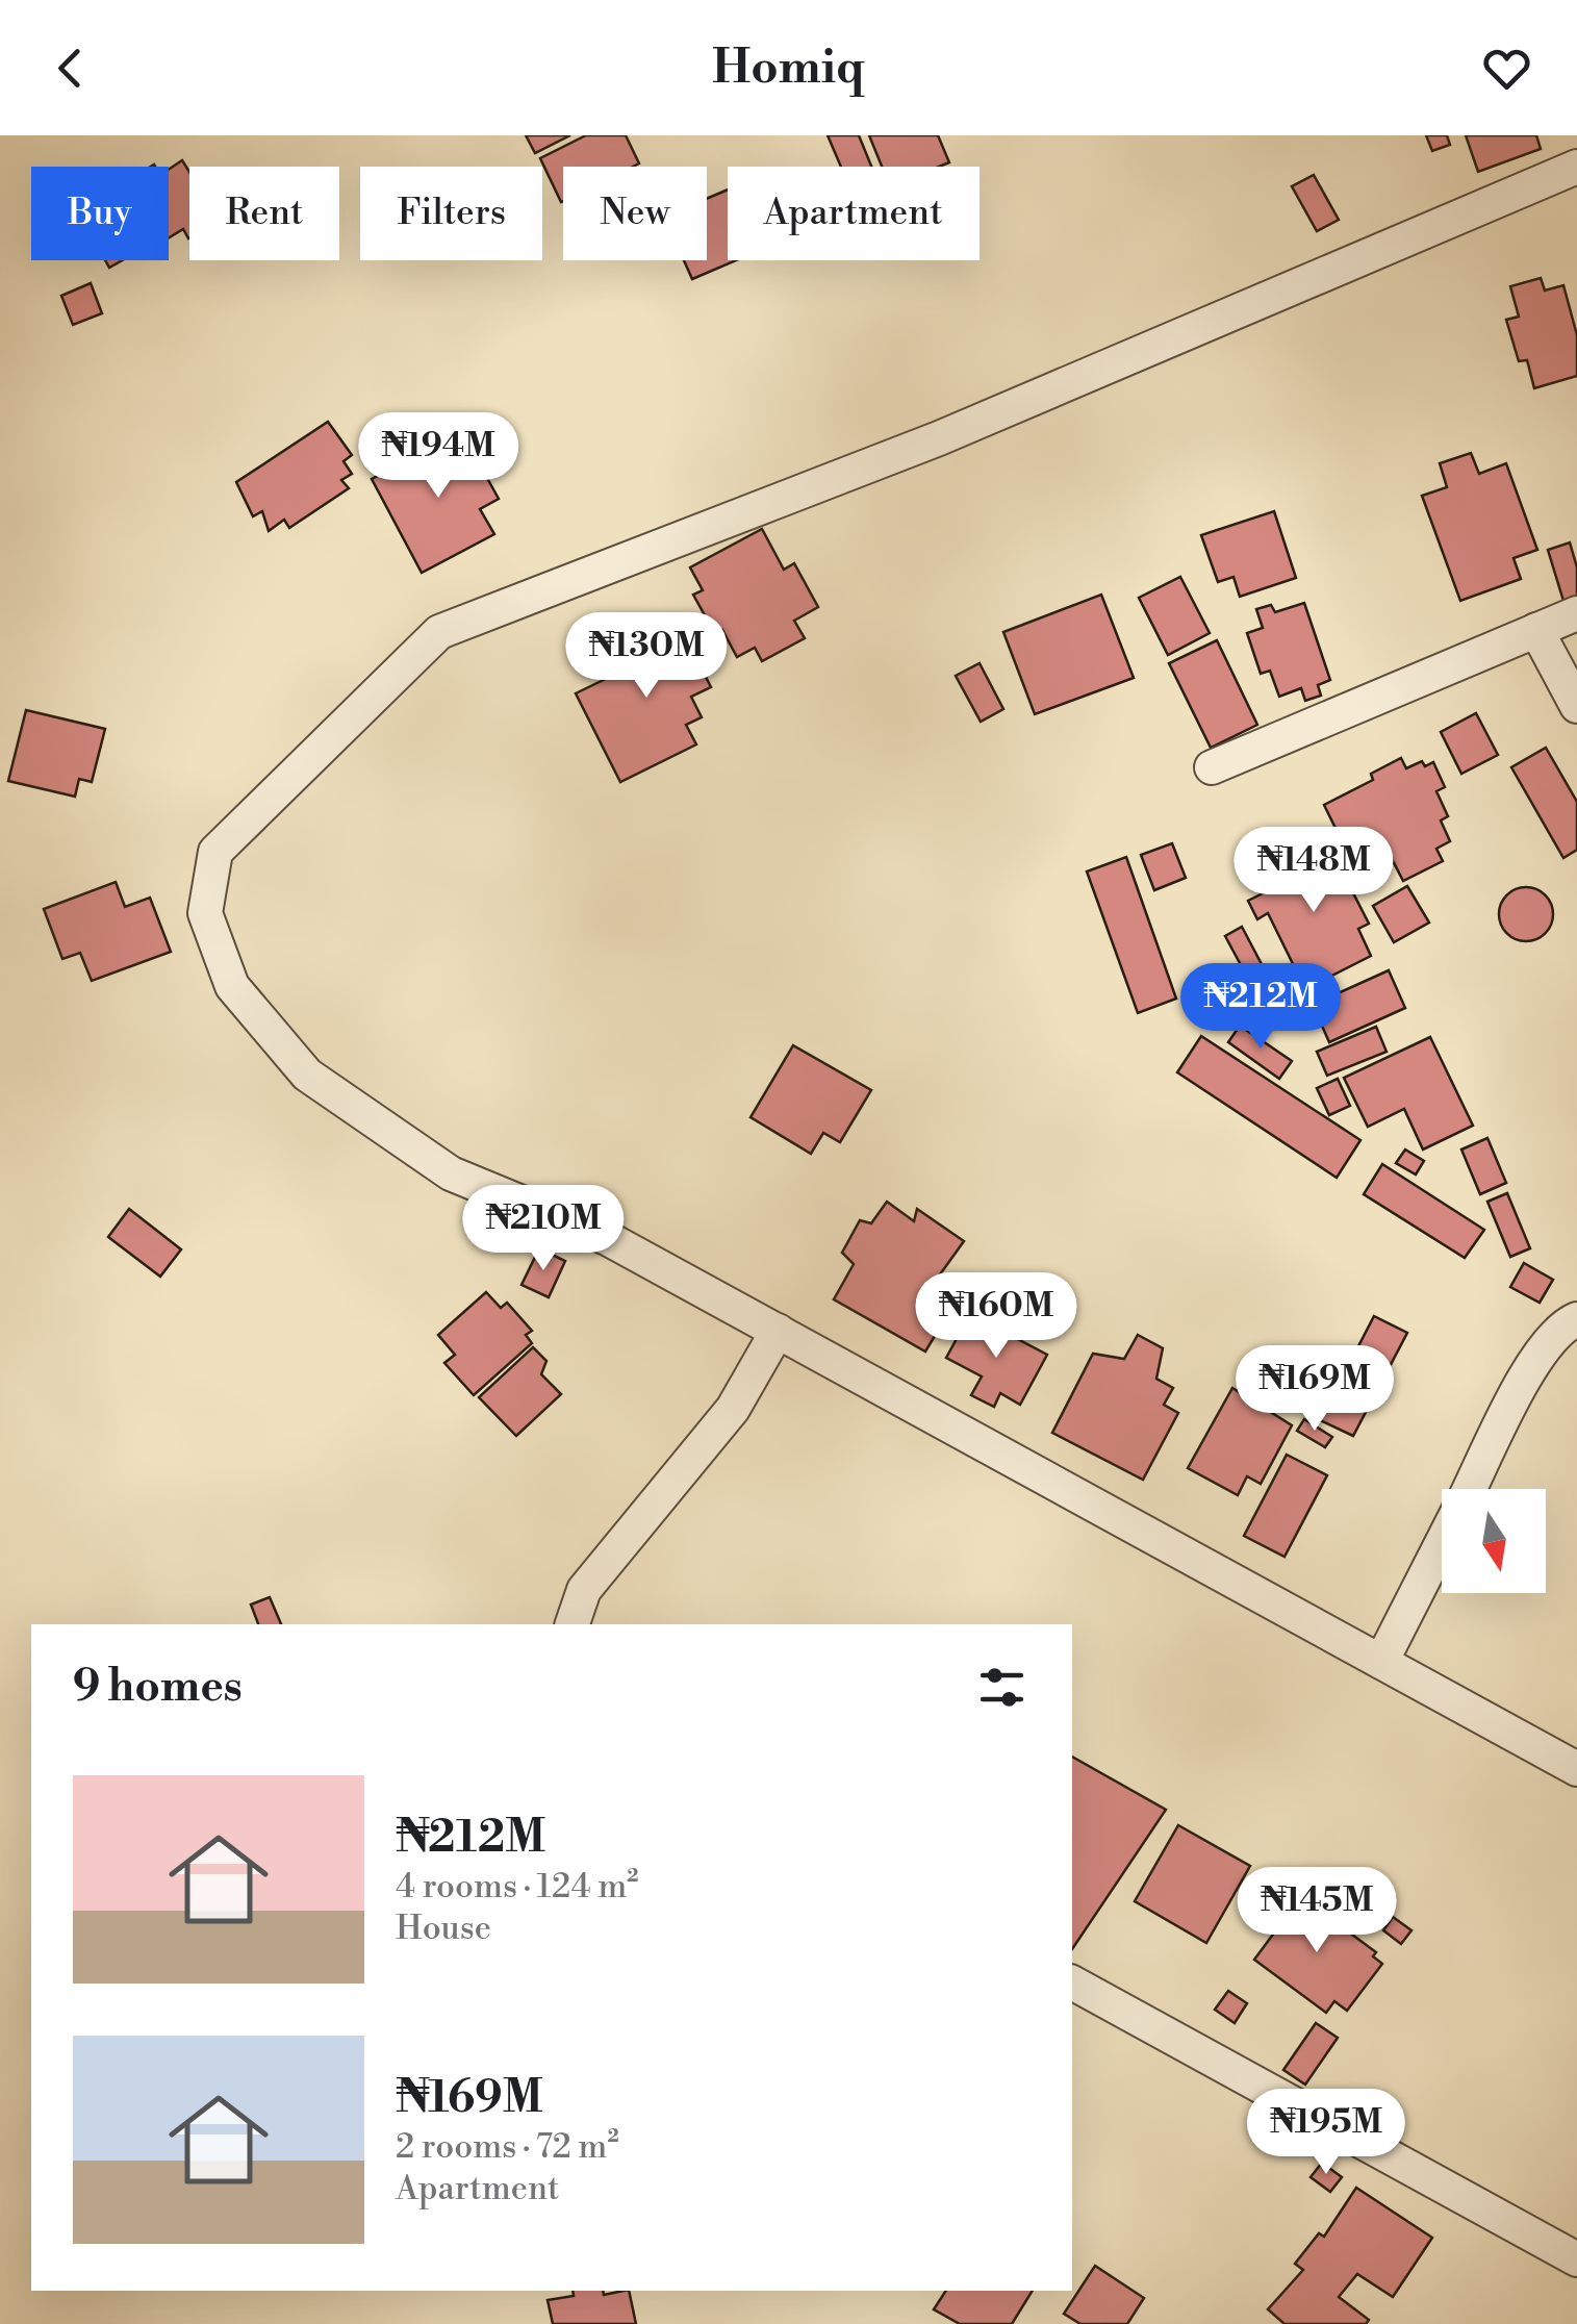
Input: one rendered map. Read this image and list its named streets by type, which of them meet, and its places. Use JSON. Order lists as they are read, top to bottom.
{
  "north": "bottom",
  "page": {
    "header": "Homiq",
    "chip": [
      "Buy",
      "Rent",
      "Filters",
      "New",
      "Apartment"
    ],
    "price": [
      "₦194M",
      "₦130M",
      "₦148M",
      "₦212M",
      "₦210M",
      "₦160M",
      "₦169M",
      "₦145M",
      "₦195M"
    ],
    "heading": "9 homes",
    "list": [
      {
        "name": "₦212M",
        "note": "4 rooms · 124 m² · House"
      },
      {
        "name": "₦169M",
        "note": "2 rooms · 72 m² · Apartment"
      }
    ]
  }
}
